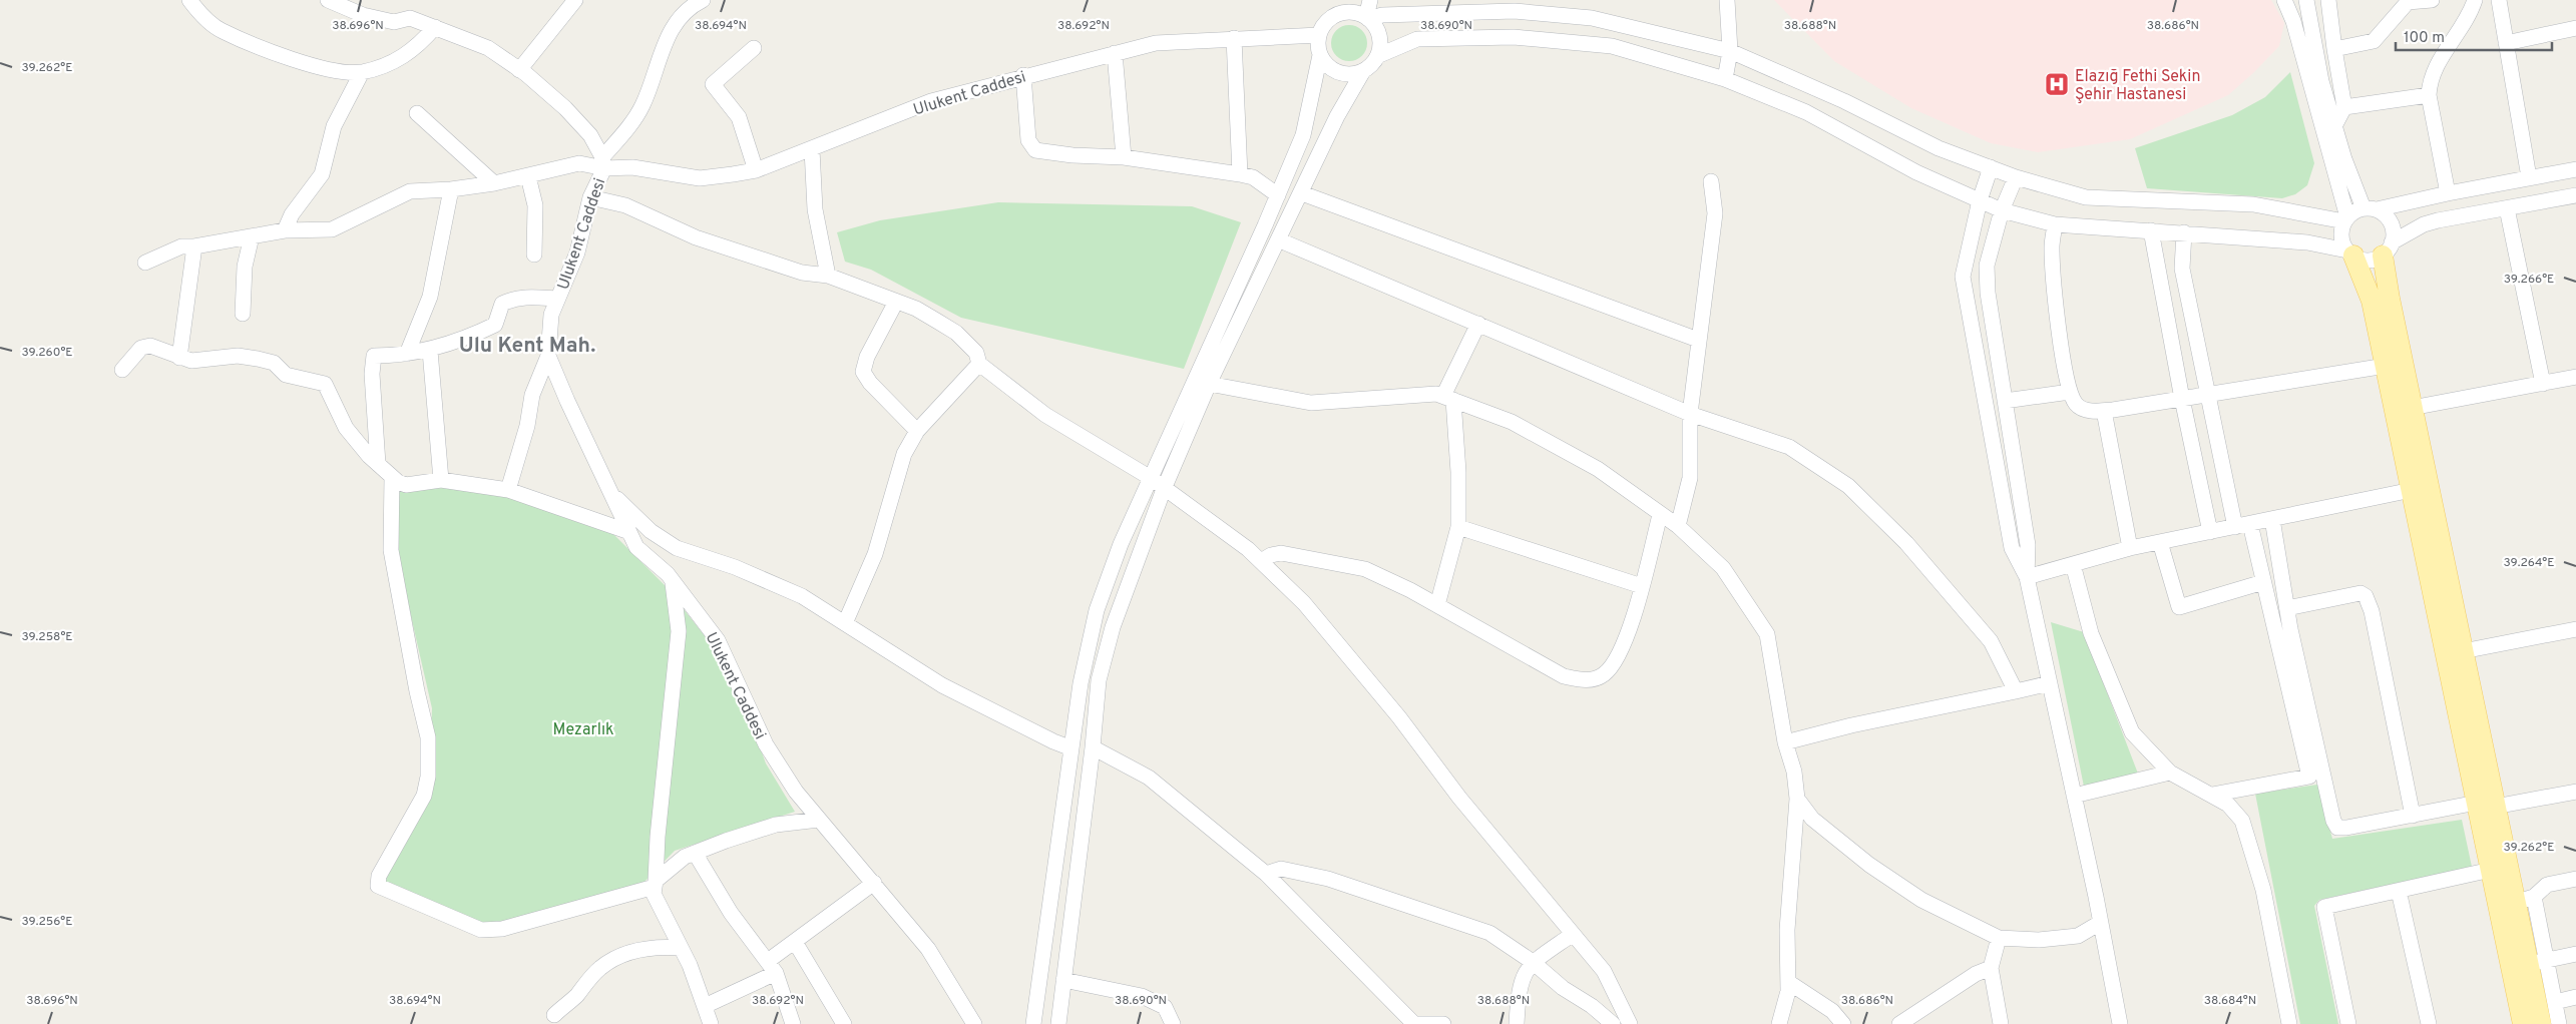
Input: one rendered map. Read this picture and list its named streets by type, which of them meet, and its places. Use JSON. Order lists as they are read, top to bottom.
{
  "streets": {
    "street": ["Ulukent Caddesi"]
  },
  "districts": ["Ulu Kent Mah."],
  "parks": ["Mezarlık"],
  "places": {
    "hospital": ["Elazığ Fethi Sekin Şehir Hastanesi"]
  },
  "scale_bar": "100 m",
  "coordinates": [
    "38.696°N",
    "38.694°N",
    "38.692°N",
    "38.690°N",
    "38.688°N",
    "38.686°N",
    "39.262°E",
    "39.266°E",
    "39.260°E",
    "39.264°E",
    "39.258°E",
    "39.256°E",
    "38.684°N"
  ]
}
